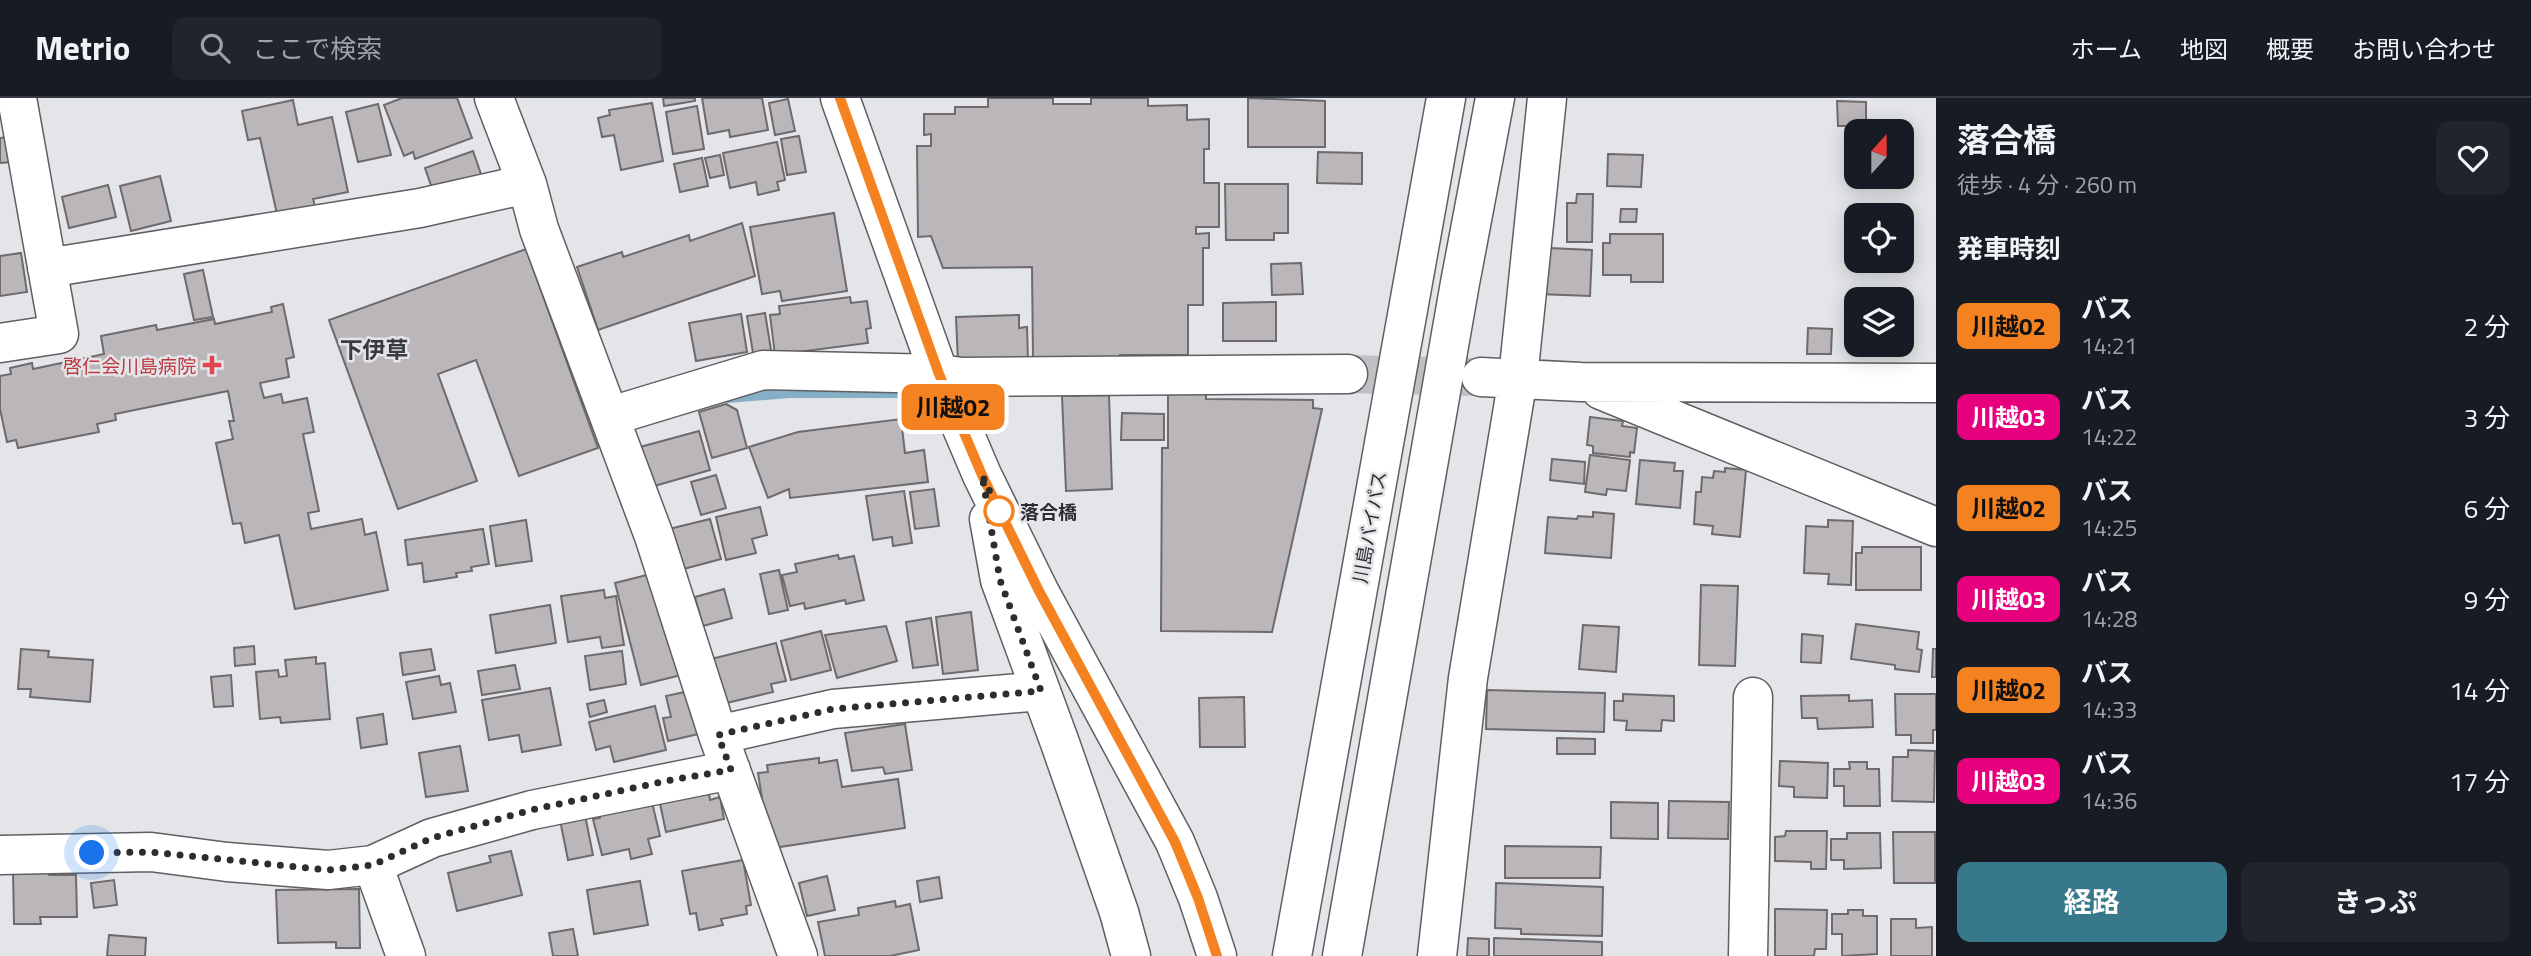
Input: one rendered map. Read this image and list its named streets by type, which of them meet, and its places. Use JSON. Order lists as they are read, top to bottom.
{
  "streets": {
    "main road": ["川島バイパス"]
  },
  "districts": ["下伊草"],
  "places": {
    "health": ["啓仁会川島病院"],
    "other": ["落合橋"]
  },
  "lines": ["bus line 川越02"],
  "north": "top",
  "page": {
    "header": "Metrio",
    "search": "ここで検索",
    "nav": [
      "ホーム",
      "地図",
      "概要",
      "お問い合わせ"
    ],
    "on_map": "川越02",
    "heading": [
      ["落合橋", "徒歩 · 4 分 · 260 m"],
      "発車時刻"
    ],
    "list": [
      {
        "mark": "川越02",
        "name": "バス",
        "note": "14:21",
        "value": "2 分"
      },
      {
        "mark": "川越03",
        "name": "バス",
        "note": "14:22",
        "value": "3 分"
      },
      {
        "mark": "川越02",
        "name": "バス",
        "note": "14:25",
        "value": "6 分"
      },
      {
        "mark": "川越03",
        "name": "バス",
        "note": "14:28",
        "value": "9 分"
      },
      {
        "mark": "川越02",
        "name": "バス",
        "note": "14:33",
        "value": "14 分"
      },
      {
        "mark": "川越03",
        "name": "バス",
        "note": "14:36",
        "value": "17 分"
      }
    ],
    "buttons": ["経路", "きっぷ"]
  }
}
